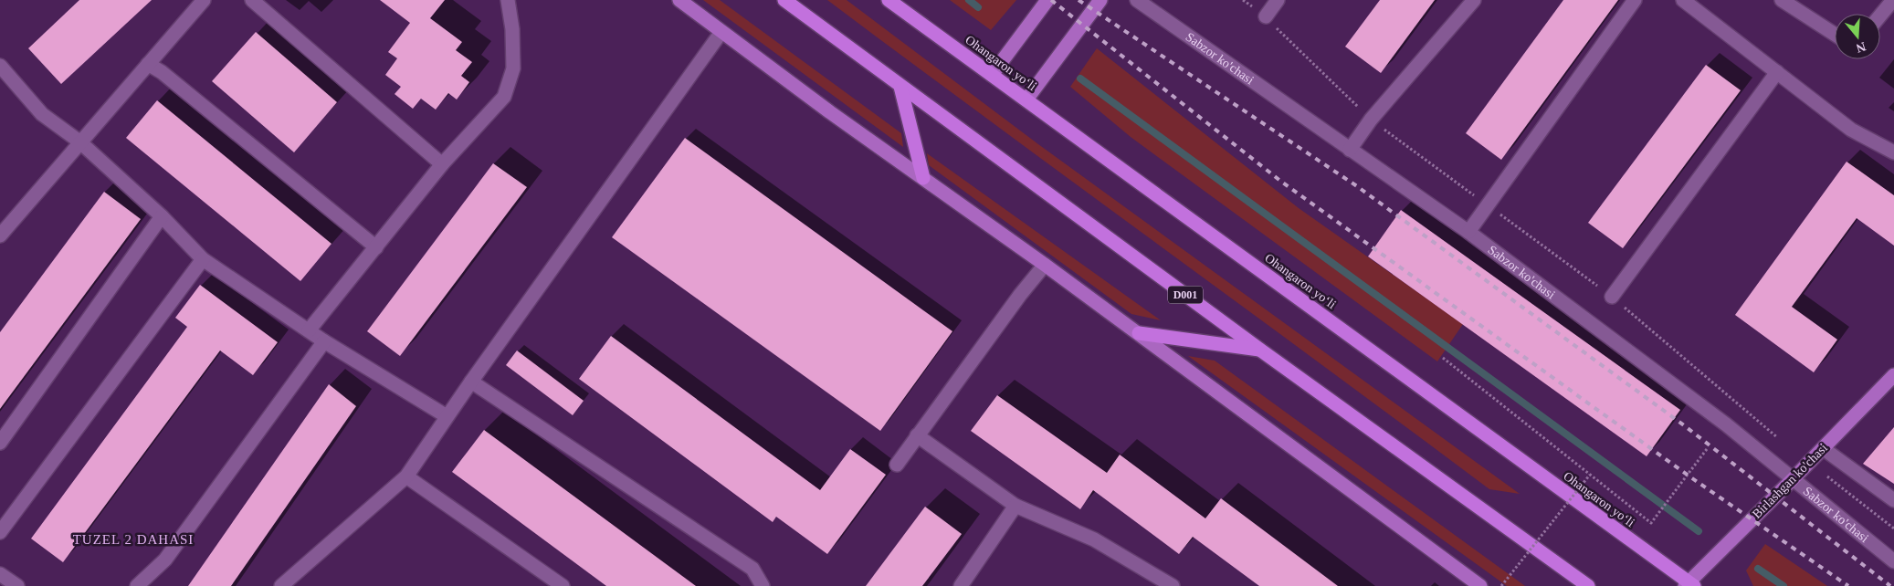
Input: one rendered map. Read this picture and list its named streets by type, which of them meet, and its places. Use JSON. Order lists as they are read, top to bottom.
{
  "streets": {
    "highway": ["Ohangaron yoʻli", "D001"],
    "main road": ["Birlashgan ko'chasi"],
    "street": ["Sabzor ko'chasi"]
  },
  "crossings": [
    ["Sabzor ko'chasi", "Birlashgan ko'chasi"],
    ["Ohangaron yoʻli", "Birlashgan ko'chasi"]
  ],
  "districts": ["TUZEL 2 DAHASI"],
  "north": "bottom"
}
